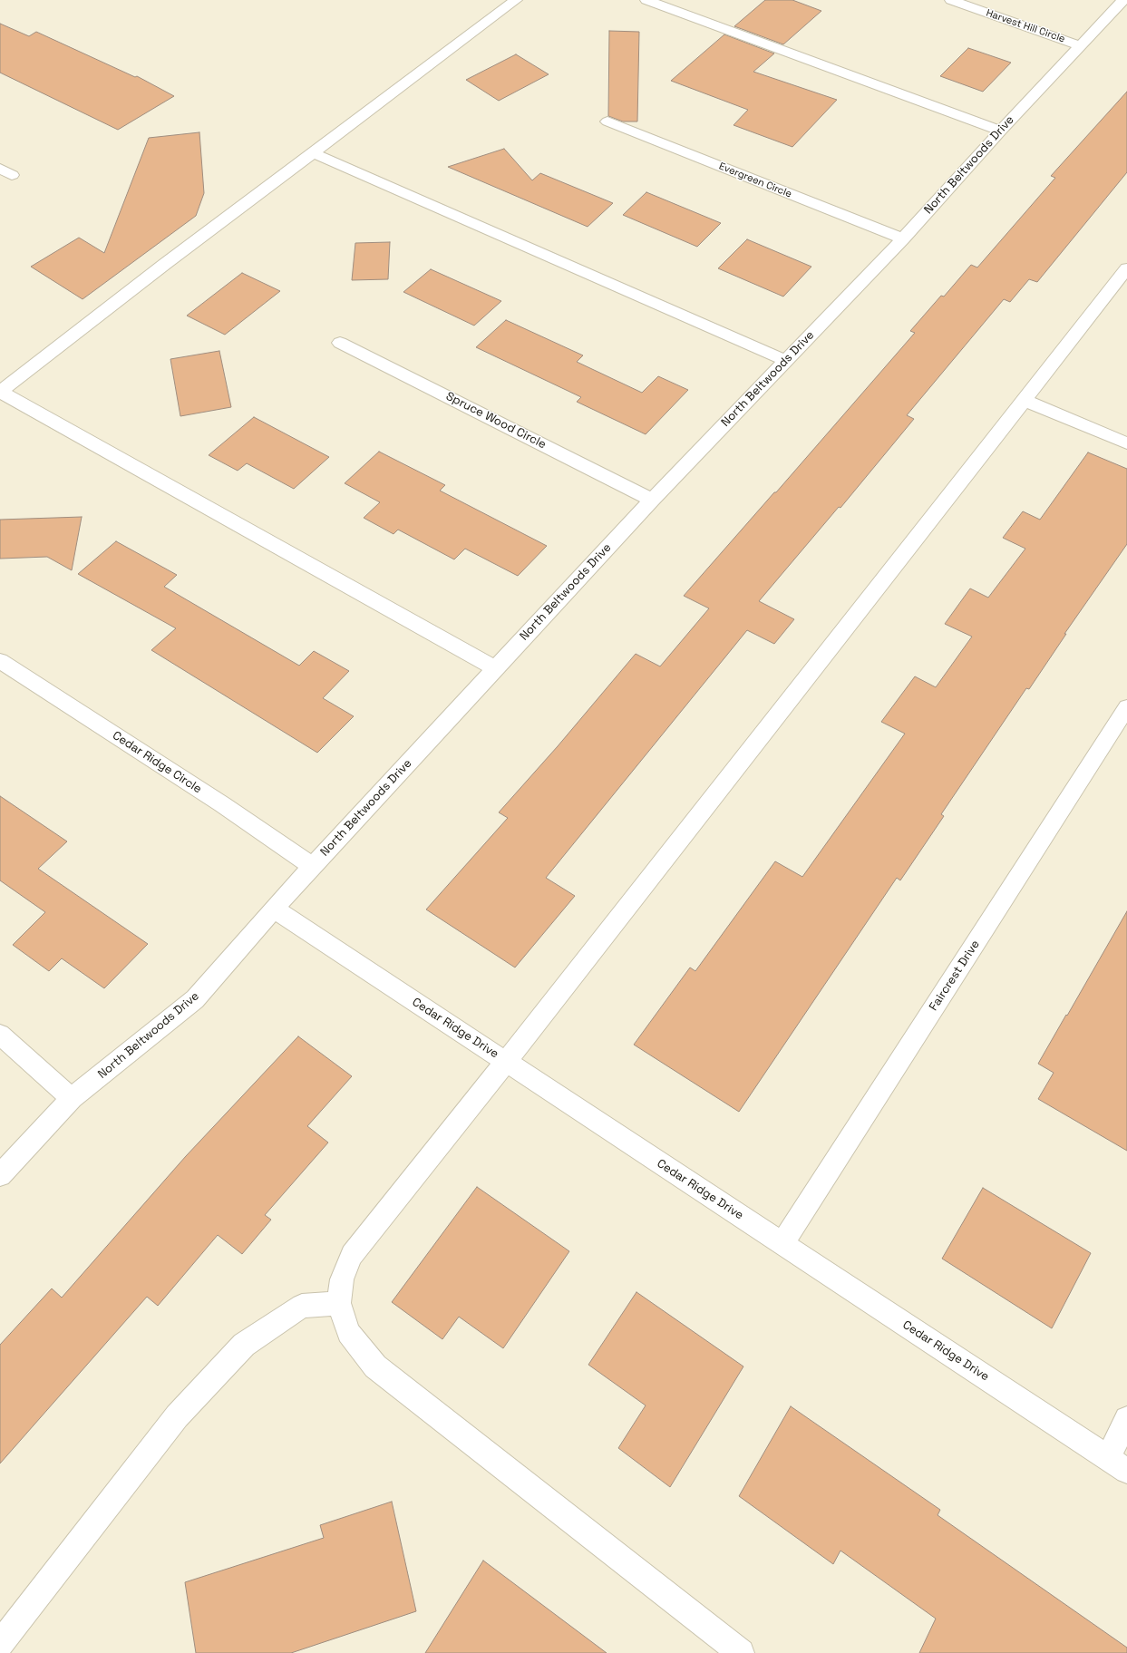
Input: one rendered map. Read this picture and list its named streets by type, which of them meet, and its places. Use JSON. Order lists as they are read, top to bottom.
{
  "streets": {
    "street": [
      "Harvest Hill Circle",
      "North Beltwoods Drive",
      "Evergreen Circle",
      "Spruce Wood Circle",
      "Cedar Ridge Circle",
      "Faircrest Drive",
      "Cedar Ridge Drive"
    ]
  },
  "crossings": [
    ["Harvest Hill Circle", "North Beltwoods Drive"],
    ["North Beltwoods Drive", "Evergreen Circle"],
    ["North Beltwoods Drive", "Spruce Wood Circle"],
    ["North Beltwoods Drive", "Cedar Ridge Circle"],
    ["North Beltwoods Drive", "Cedar Ridge Drive"],
    ["Faircrest Drive", "Cedar Ridge Drive"]
  ]
}
